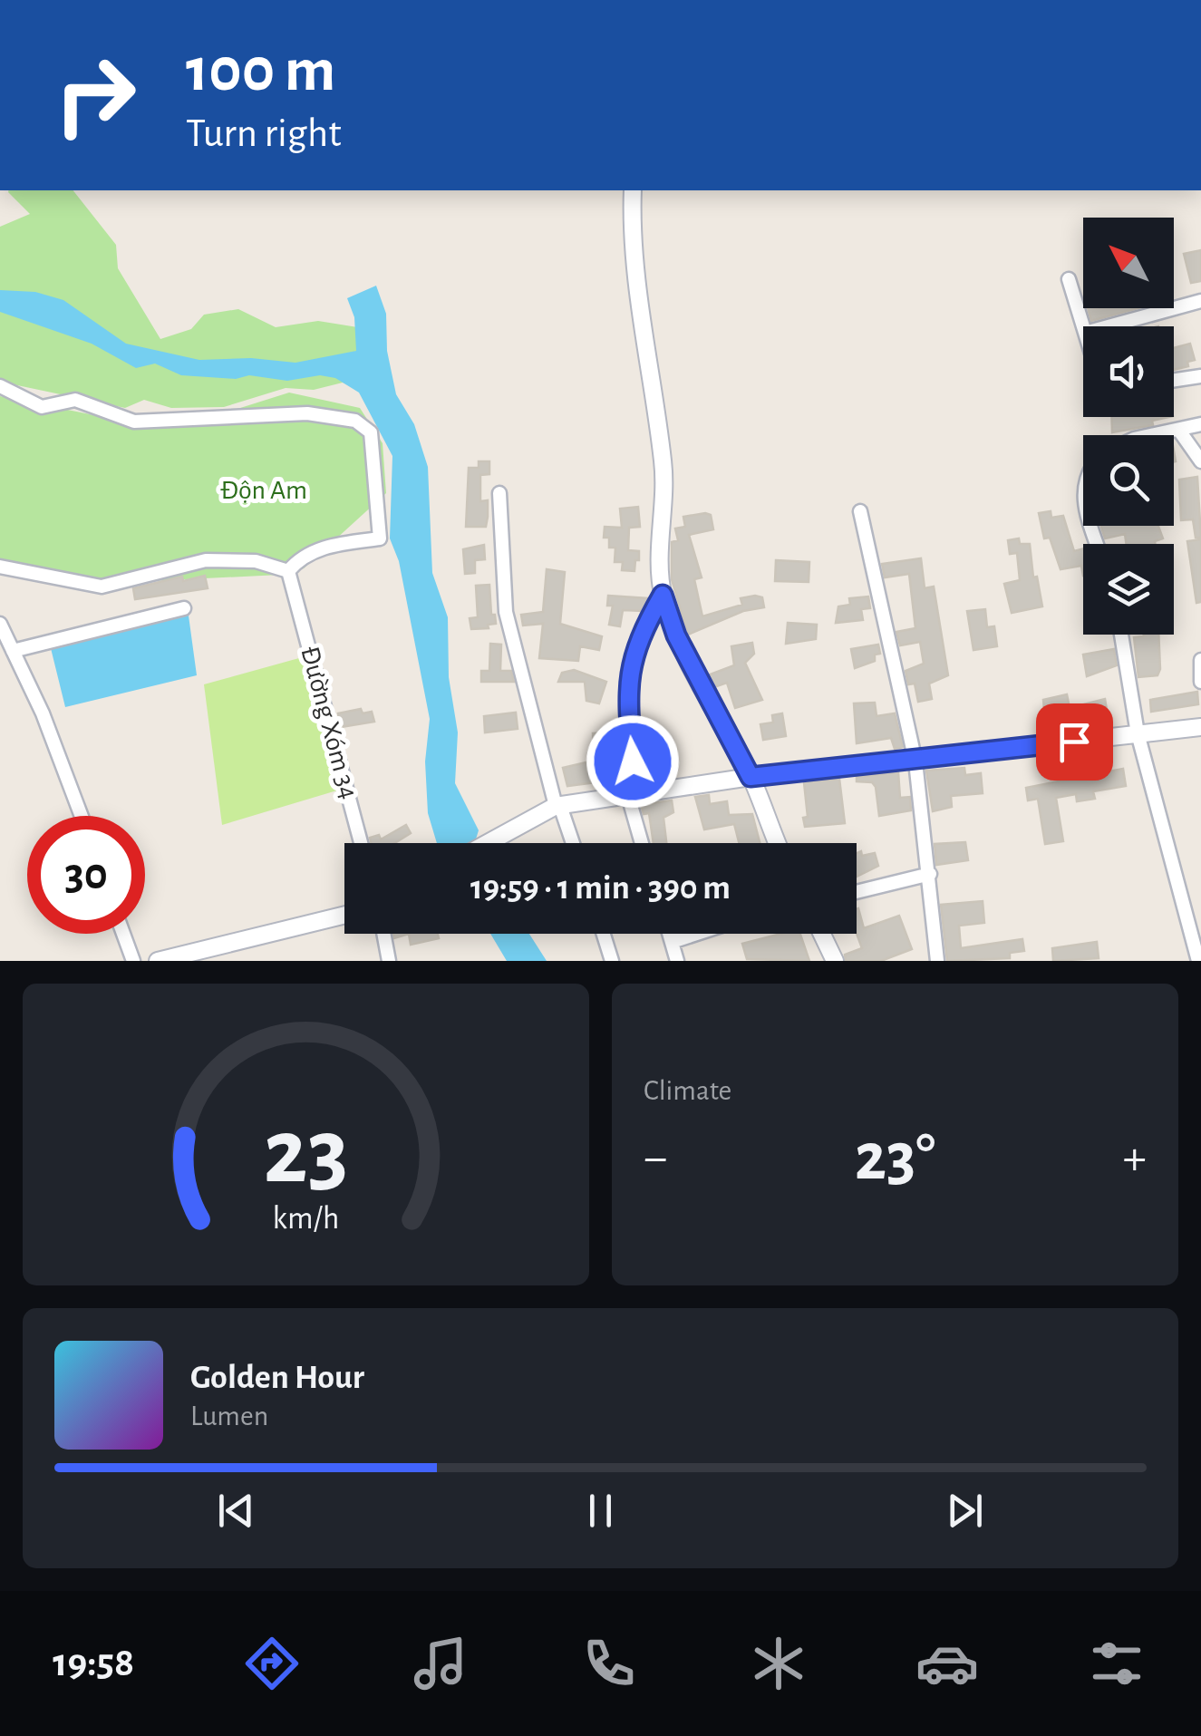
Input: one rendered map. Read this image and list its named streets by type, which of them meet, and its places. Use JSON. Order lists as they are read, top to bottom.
{
  "streets": {
    "street": ["Đường Xóm 34"]
  },
  "parks": ["Độn Am"],
  "north": "top left",
  "page": {
    "turn": ["100 m", "Turn right"],
    "limit": "30",
    "trip": "19:59 · 1 min · 390 m",
    "tile": "Climate",
    "heat": ["−", "23°", "+"],
    "song": ["Golden Hour", "Lumen"],
    "tabs": "19:58",
    "gauge": ["23", "km/h"]
  }
}
